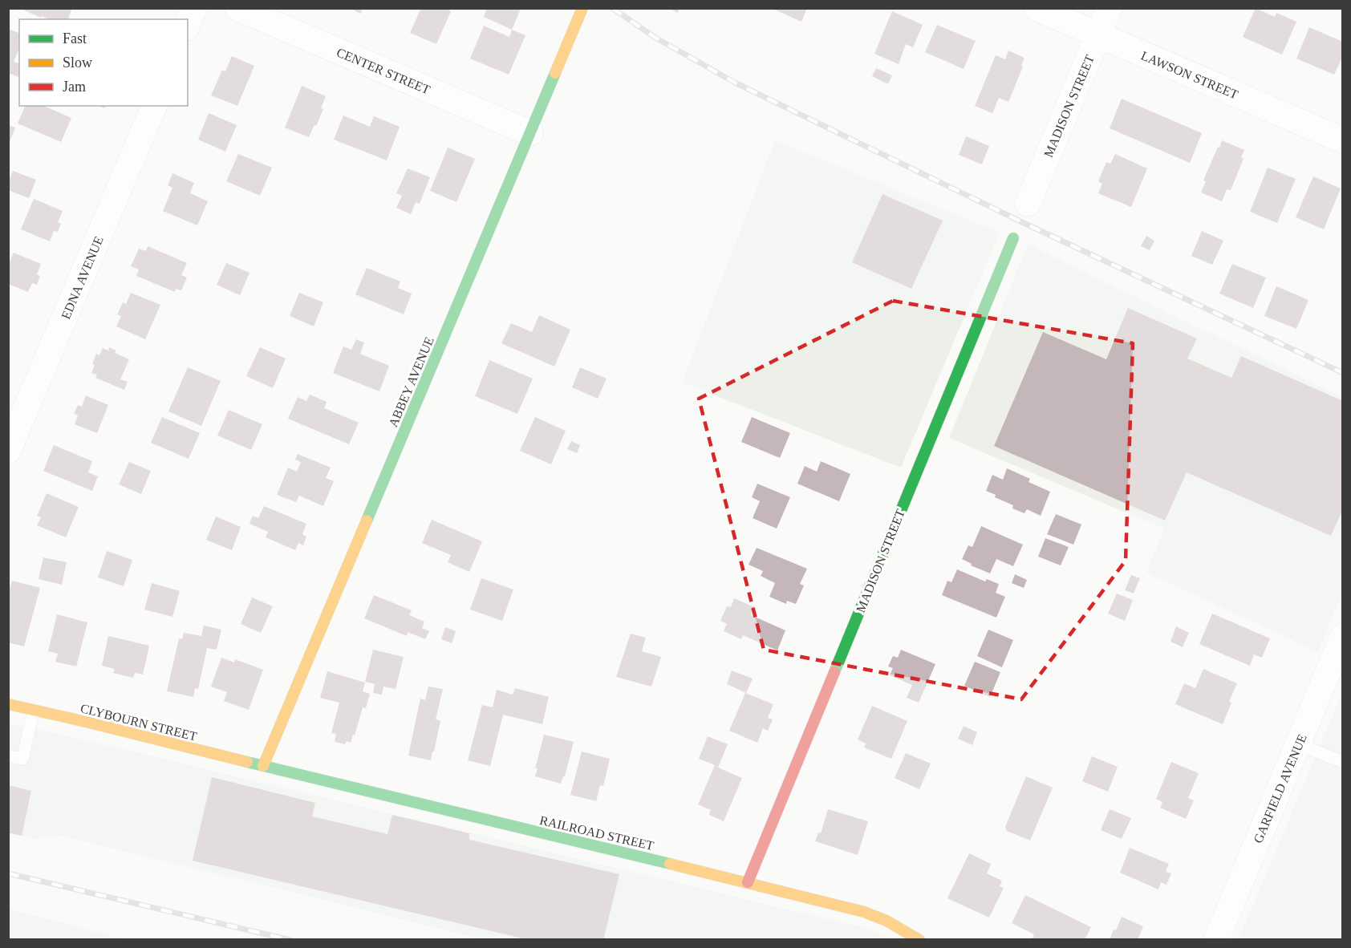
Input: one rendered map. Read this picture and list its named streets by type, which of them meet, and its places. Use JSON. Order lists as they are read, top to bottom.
{
  "streets": {
    "street": [
      "CENTER STREET",
      "LAWSON STREET",
      "MADISON STREET",
      "EDNA AVENUE",
      "ABBEY AVENUE",
      "CLYBOURN STREET",
      "GARFIELD AVENUE",
      "RAILROAD STREET"
    ]
  },
  "crossings": [
    ["CENTER STREET", "ABBEY AVENUE"],
    ["LAWSON STREET", "MADISON STREET"],
    ["MADISON STREET", "RAILROAD STREET"],
    ["ABBEY AVENUE", "CLYBOURN STREET"],
    ["ABBEY AVENUE", "RAILROAD STREET"],
    ["CLYBOURN STREET", "RAILROAD STREET"]
  ],
  "legend": ["Fast", "Slow", "Jam"]
}
